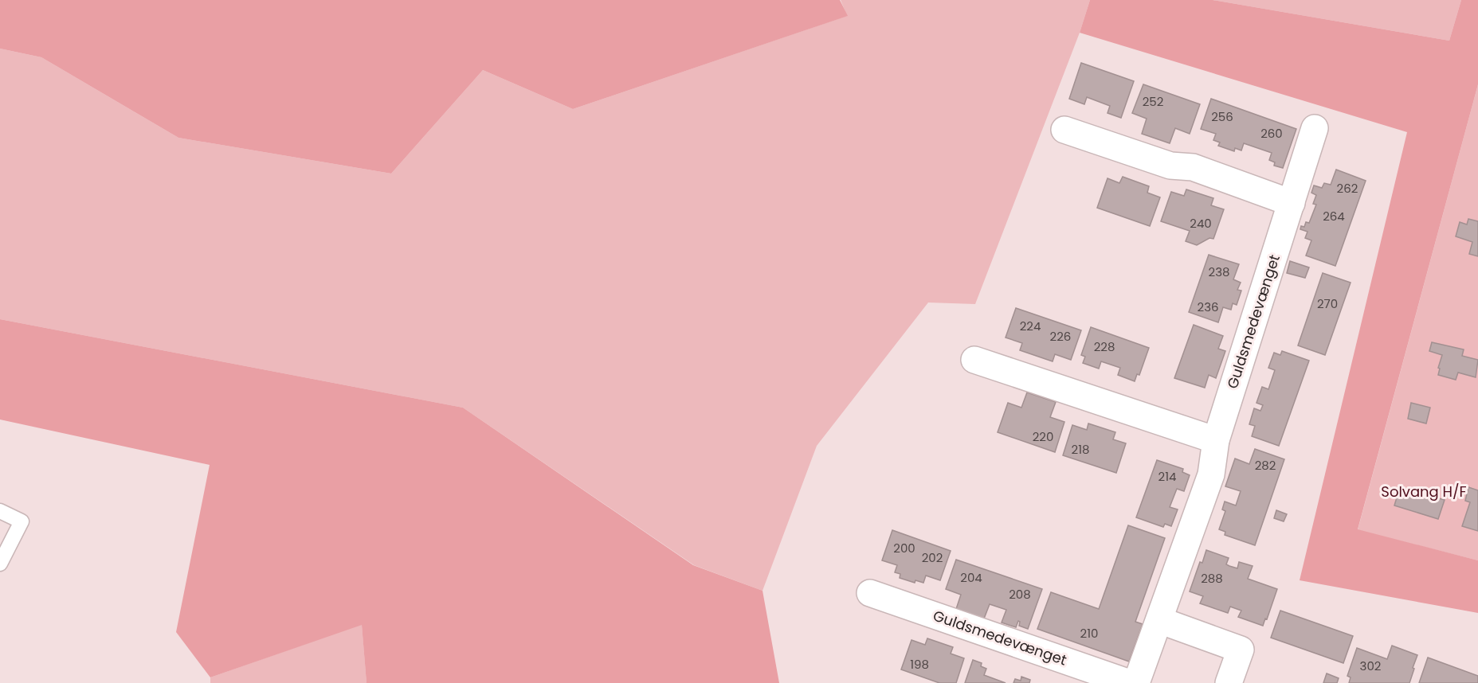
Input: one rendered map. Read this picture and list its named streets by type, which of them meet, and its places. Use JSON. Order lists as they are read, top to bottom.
{
  "streets": {
    "street": ["Guldsmedevænget"]
  },
  "parks": ["Solvang H/F"],
  "house_numbers": [
    "252",
    "256",
    "260",
    "262",
    "264",
    "240",
    "238",
    "270",
    "236",
    "224",
    "226",
    "228",
    "220",
    "218",
    "282",
    "214",
    "200",
    "202",
    "204",
    "288",
    "208",
    "210",
    "198",
    "302"
  ]
}
